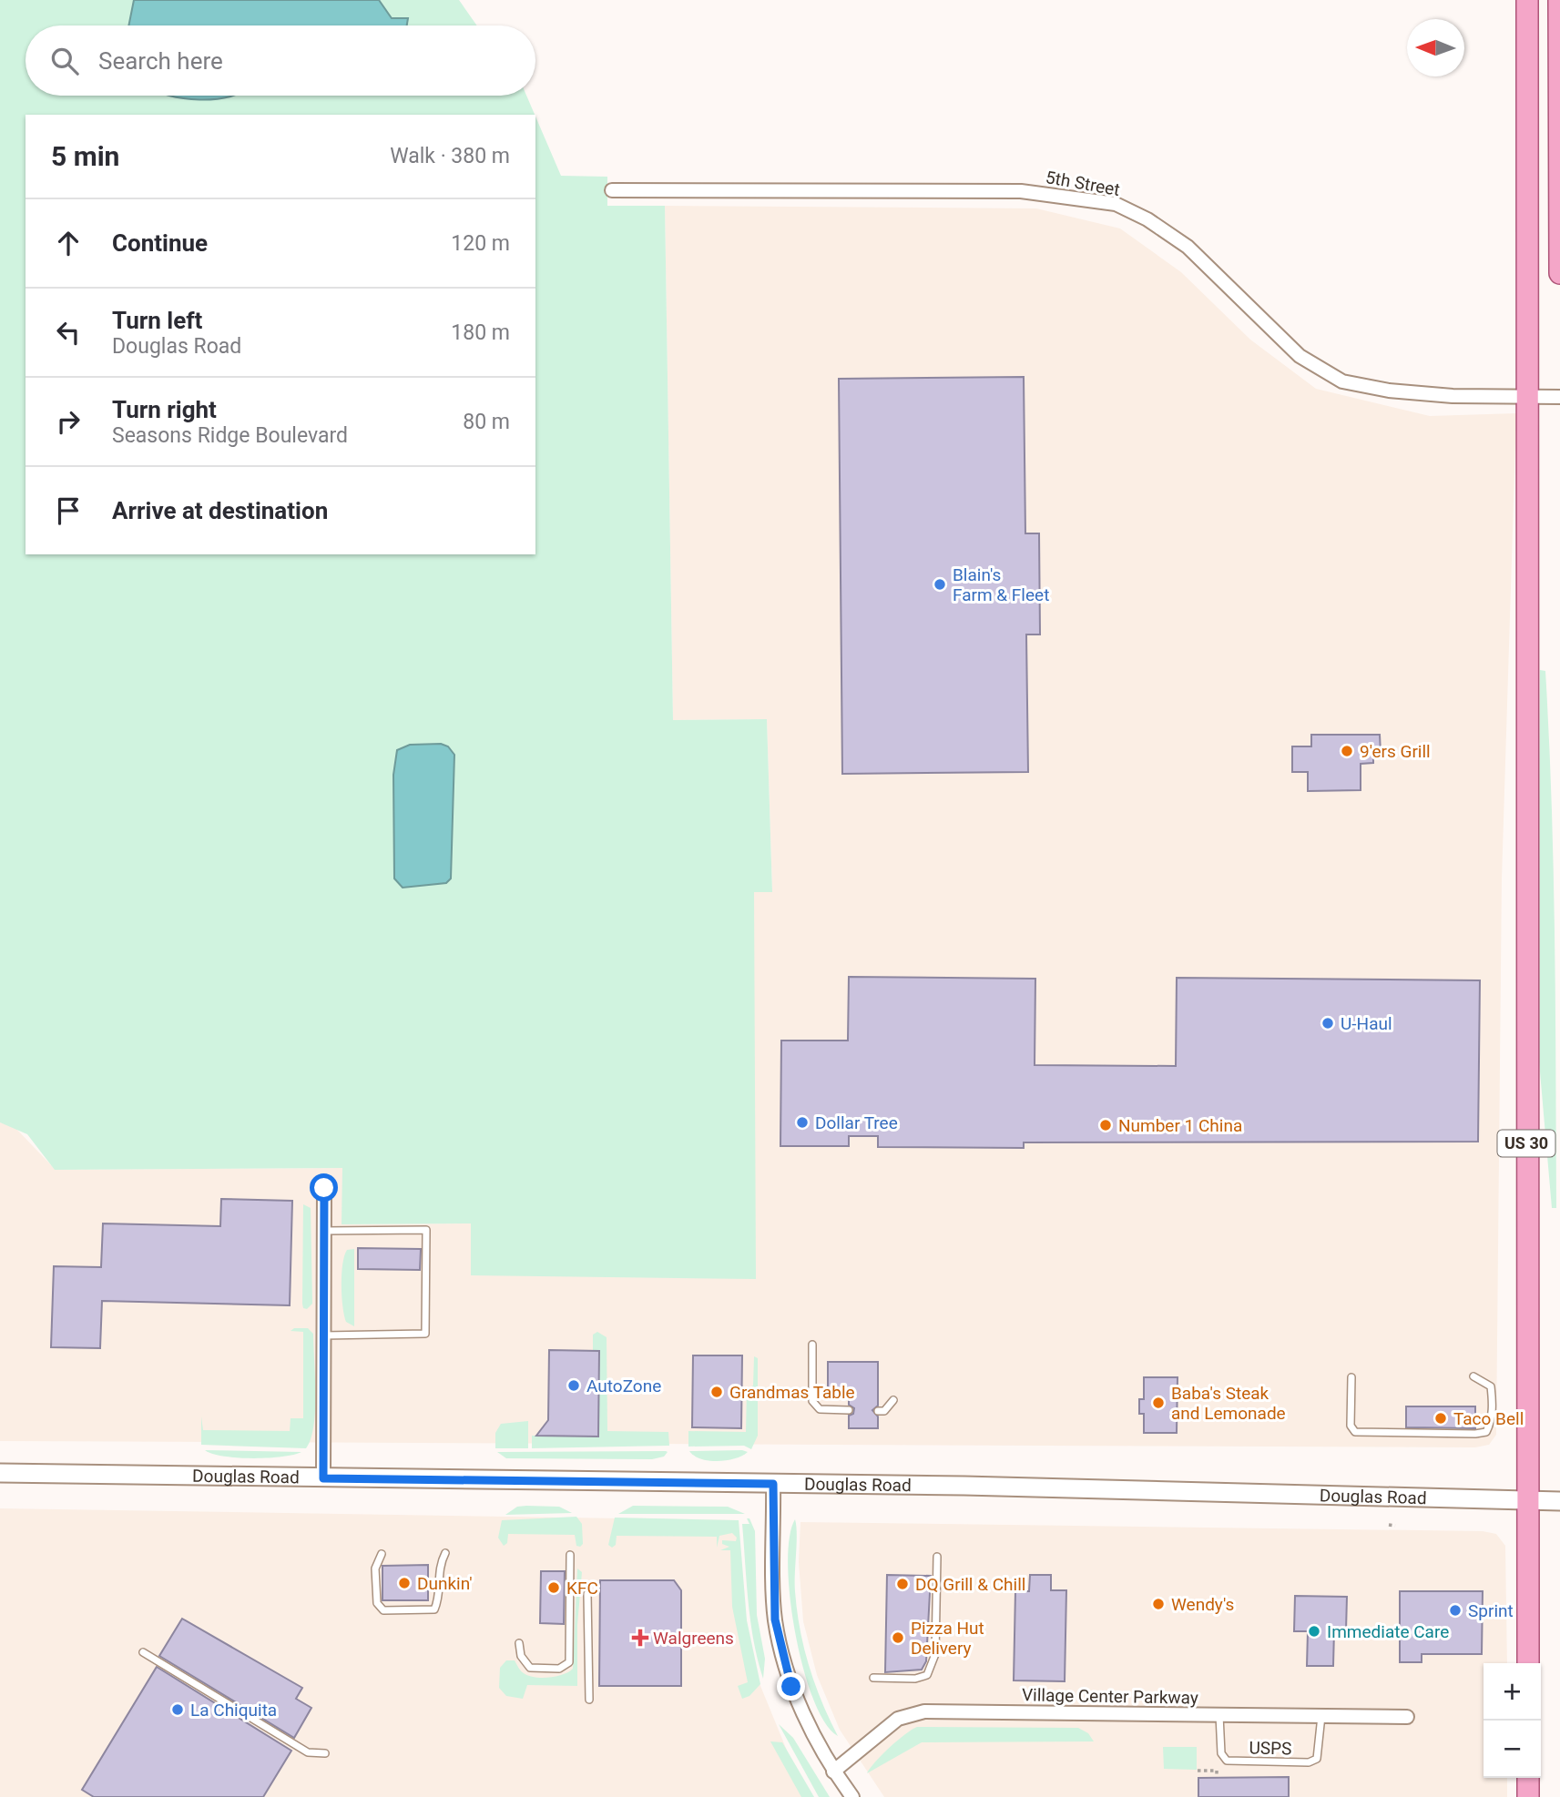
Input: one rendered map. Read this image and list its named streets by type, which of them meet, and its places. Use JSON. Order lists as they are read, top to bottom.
{
  "streets": {
    "main road": ["US 30"],
    "street": ["5th Street", "Douglas Road", "Village Center Parkway"],
    "lane": ["USPS"]
  },
  "crossings": [
    ["5th Street", "US 30"],
    ["US 30", "Douglas Road"],
    ["Village Center Parkway", "USPS"]
  ],
  "places": {
    "other": [
      "Blain's Farm & Fleet",
      "9'ers Grill",
      "U-Haul",
      "Dollar Tree",
      "Number 1 China",
      "AutoZone",
      "Grandmas Table",
      "Baba's Steak and Lemonade",
      "Taco Bell",
      "Dunkin'",
      "DQ Grill & Chill",
      "KFC",
      "Wendy's",
      "Sprint",
      "Immediate Care",
      "Pizza Hut Delivery",
      "La Chiquita"
    ],
    "health": ["Walgreens"]
  },
  "north": "left",
  "page": {
    "search": "Search here",
    "heading": ["5 min", "Walk · 380 m"],
    "list": [
      ["Continue", "120 m"],
      ["Turn left", "Douglas Road", "180 m"],
      ["Turn right", "Seasons Ridge Boulevard", "80 m"],
      "Arrive at destination"
    ],
    "map_buttons": ["+", "−"]
  }
}
